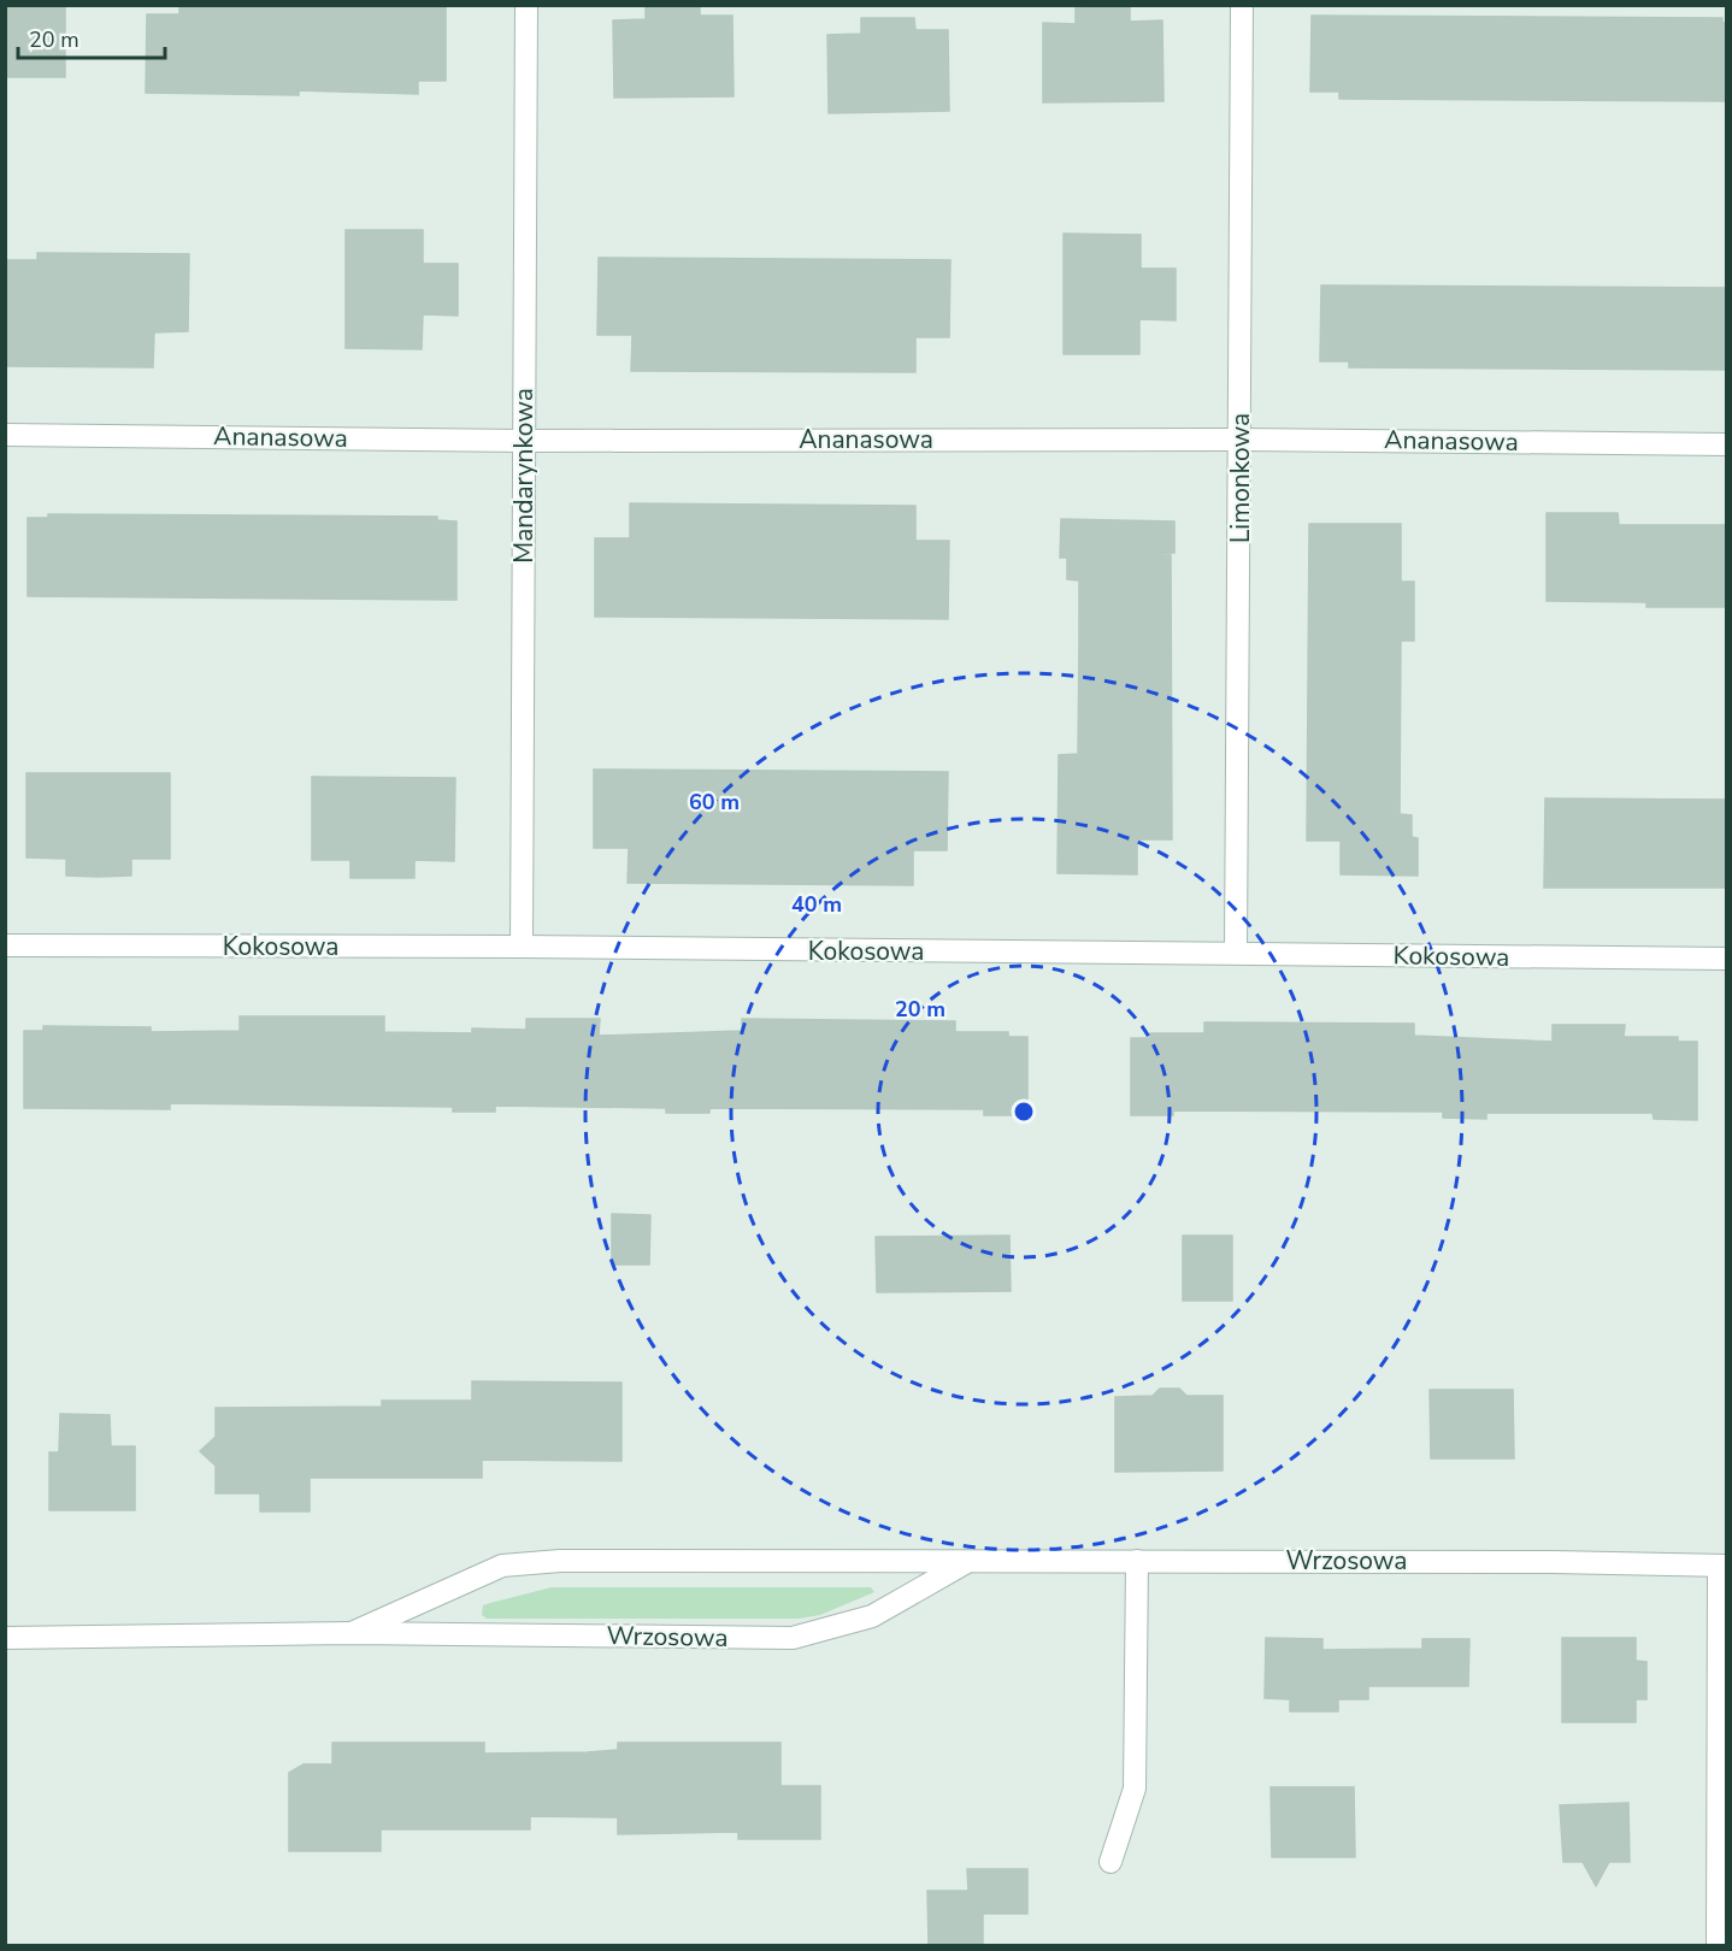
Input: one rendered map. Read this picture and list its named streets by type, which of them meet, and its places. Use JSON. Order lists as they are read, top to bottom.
{
  "streets": {
    "street": [
      "Ananasowa",
      "Mandarynkowa",
      "Limonkowa",
      "Kokosowa",
      "Wrzosowa"
    ]
  },
  "crossings": [
    ["Ananasowa", "Mandarynkowa"],
    ["Ananasowa", "Limonkowa"],
    ["Mandarynkowa", "Kokosowa"],
    ["Limonkowa", "Kokosowa"]
  ],
  "scale_bar": "20 m",
  "rings": ["60 m", "40 m", "20 m"]
}
